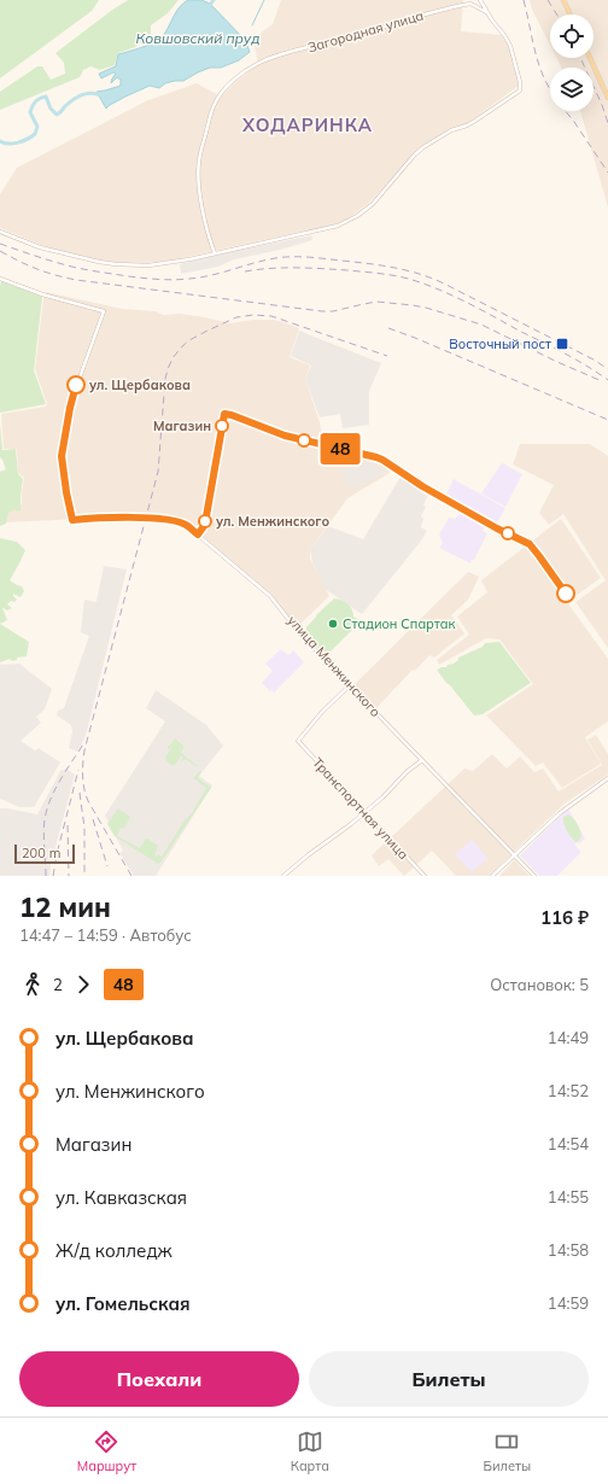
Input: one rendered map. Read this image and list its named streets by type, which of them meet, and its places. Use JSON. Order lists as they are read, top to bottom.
{
  "streets": {
    "street": ["Загородная улица", "улица Менжинского", "Транспортная улица"]
  },
  "crossings": [
    ["улица Менжинского", "Транспортная улица"]
  ],
  "districts": ["ХОДАРИНКА"],
  "water": ["Ковшовский пруд"],
  "places": {
    "transit": ["Восточный пост"],
    "other": [
      "ул. Щербакова",
      "Магазин",
      "ул. Менжинского",
      "Стадион Спартак"
    ]
  },
  "lines": ["bus line 48"],
  "scale_bar": "200 m",
  "page": {
    "on_map": "48",
    "scale": "200 m",
    "heading": ["12 мин", "14:47 – 14:59 · Автобус", "116 ₽"],
    "legs": ["2", "48", "Остановок: 5"],
    "list": [
      {
        "name": "ул. Щербакова",
        "value": "14:49"
      },
      {
        "name": "ул. Менжинского",
        "value": "14:52"
      },
      {
        "name": "Магазин",
        "value": "14:54"
      },
      {
        "name": "ул. Кавказская",
        "value": "14:55"
      },
      {
        "name": "Ж/д колледж",
        "value": "14:58"
      },
      {
        "name": "ул. Гомельская",
        "value": "14:59"
      }
    ],
    "buttons": ["Поехали", "Билеты"],
    "tabs": ["Маршрут", "Карта", "Билеты"]
  }
}
